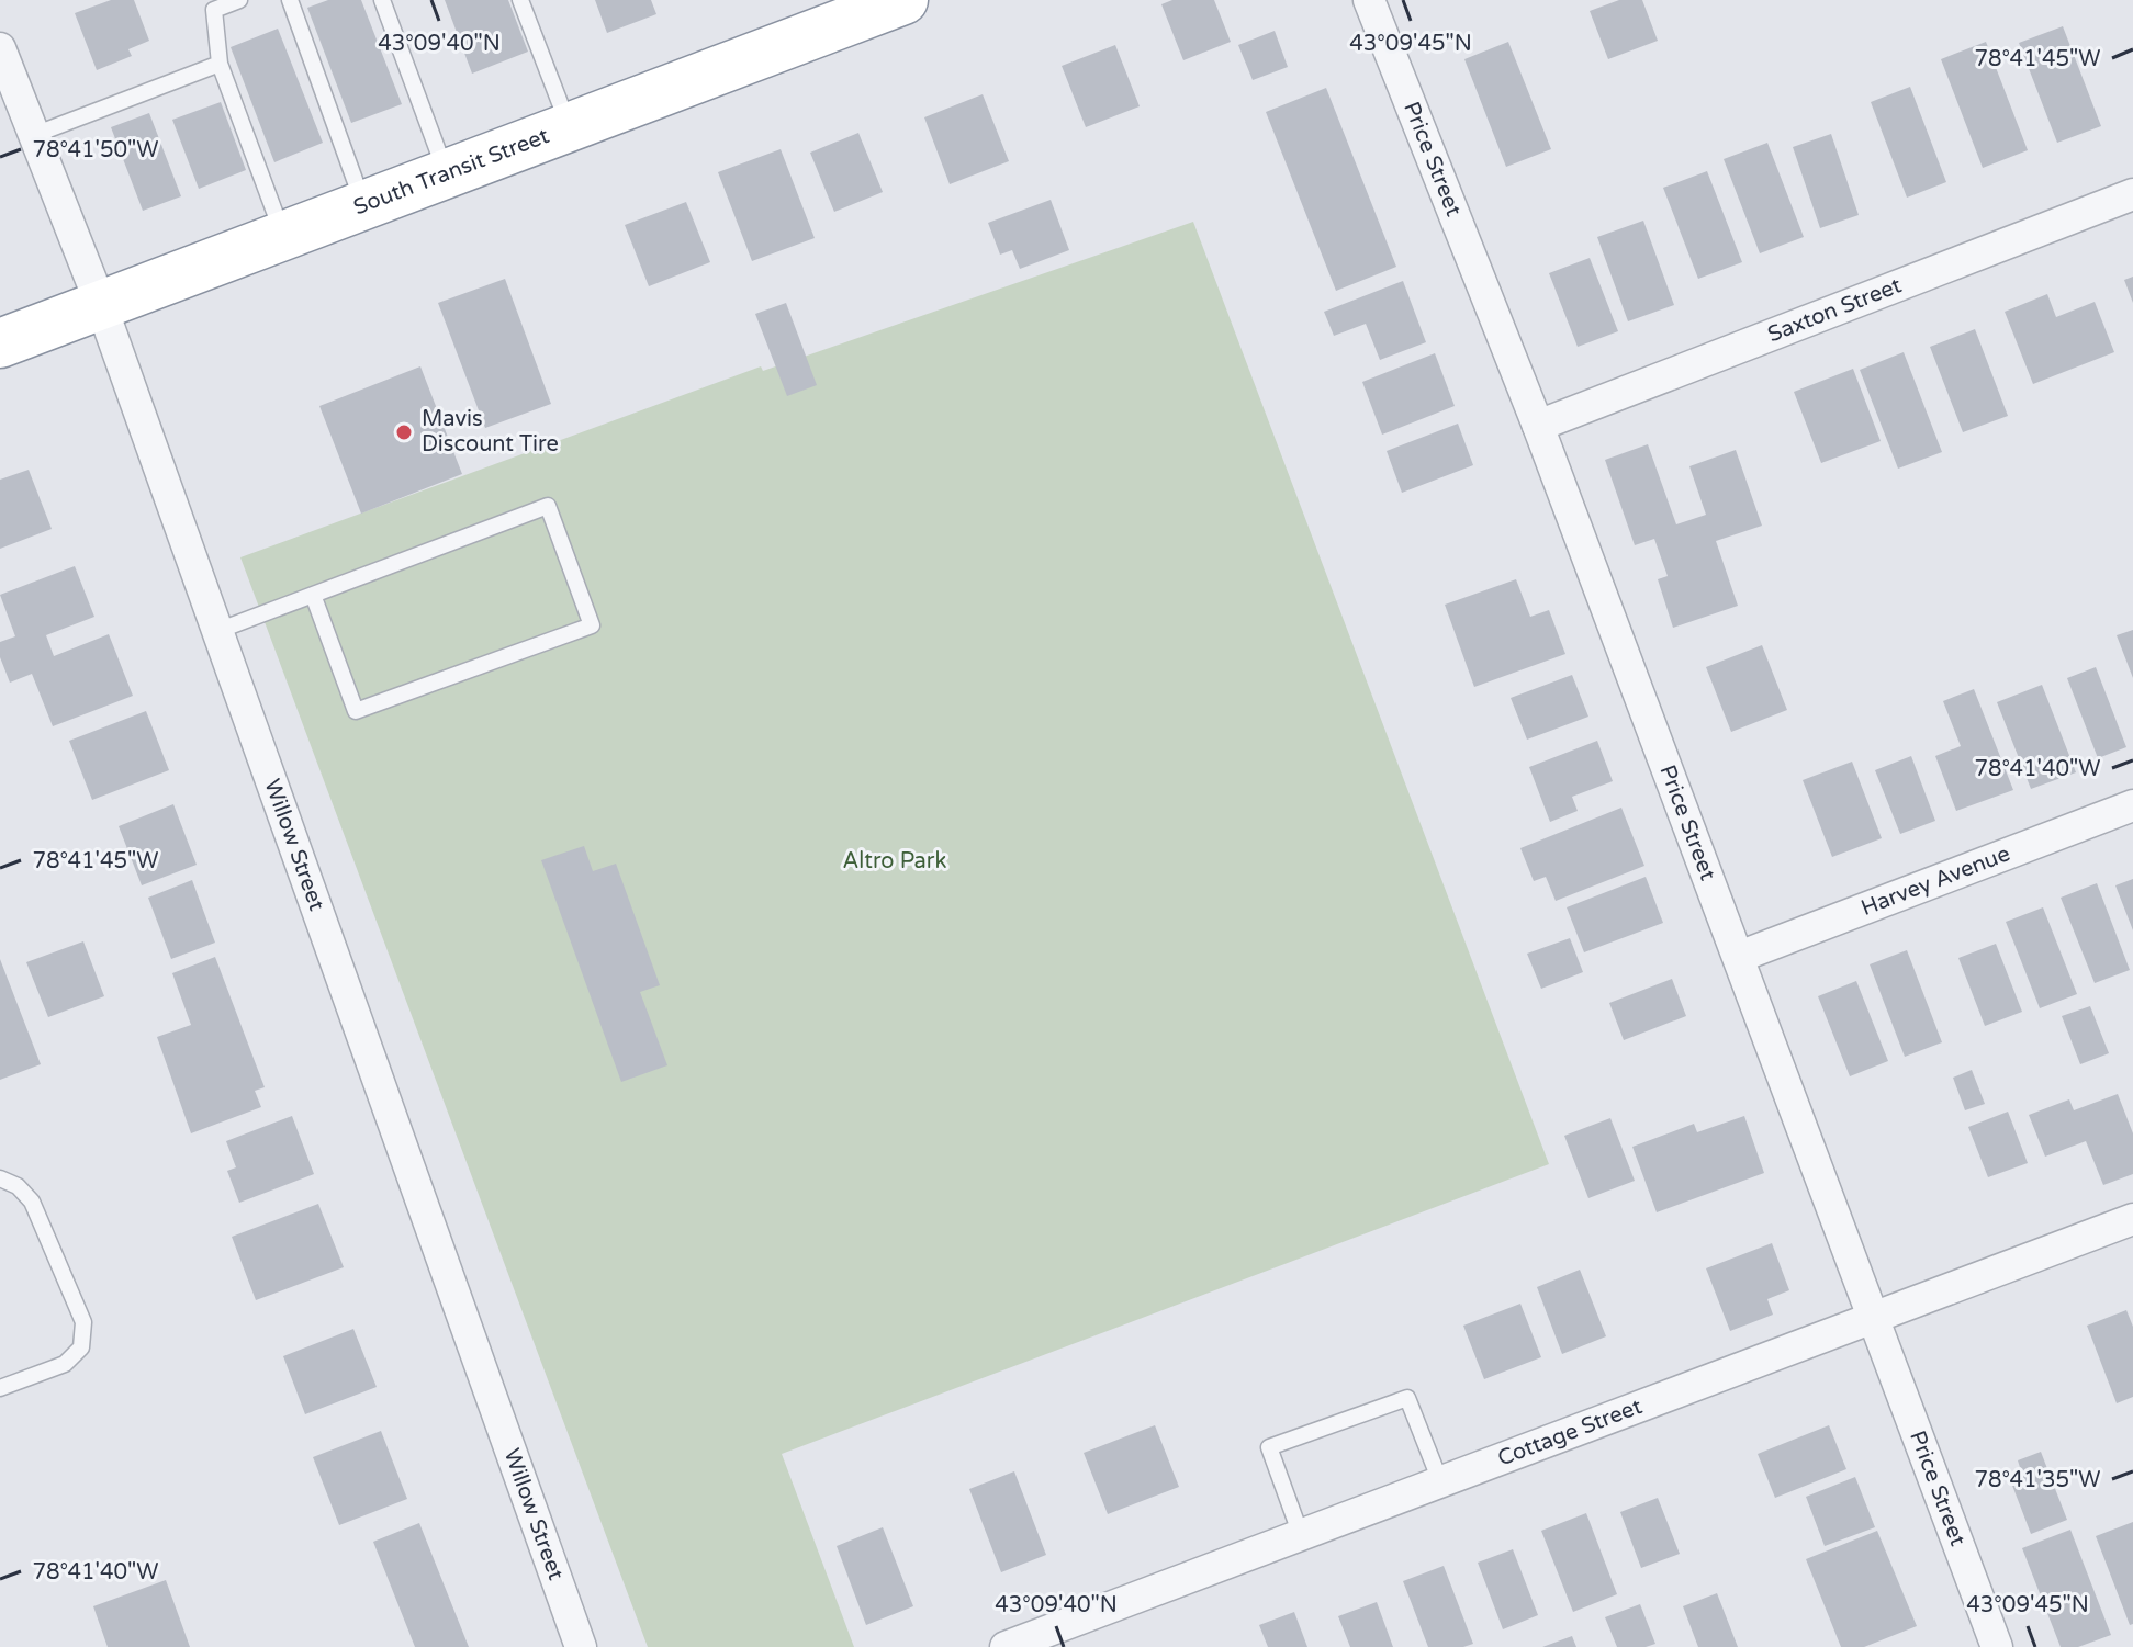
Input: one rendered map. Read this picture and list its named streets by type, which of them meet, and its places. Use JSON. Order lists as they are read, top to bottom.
{
  "streets": {
    "highway": ["South Transit Street"],
    "street": [
      "Price Street",
      "Saxton Street",
      "Willow Street",
      "Harvey Avenue",
      "Cottage Street"
    ]
  },
  "crossings": [
    ["Price Street", "Saxton Street"],
    ["Price Street", "Harvey Avenue"],
    ["Price Street", "Cottage Street"],
    ["South Transit Street", "Willow Street"]
  ],
  "parks": ["Altro Park"],
  "places": ["Mavis Discount Tire"],
  "coordinates": [
    "43°09'40\"N",
    "43°09'45\"N",
    "78°41'45\"W",
    "78°41'50\"W",
    "78°41'40\"W",
    "78°41'35\"W"
  ]
}
